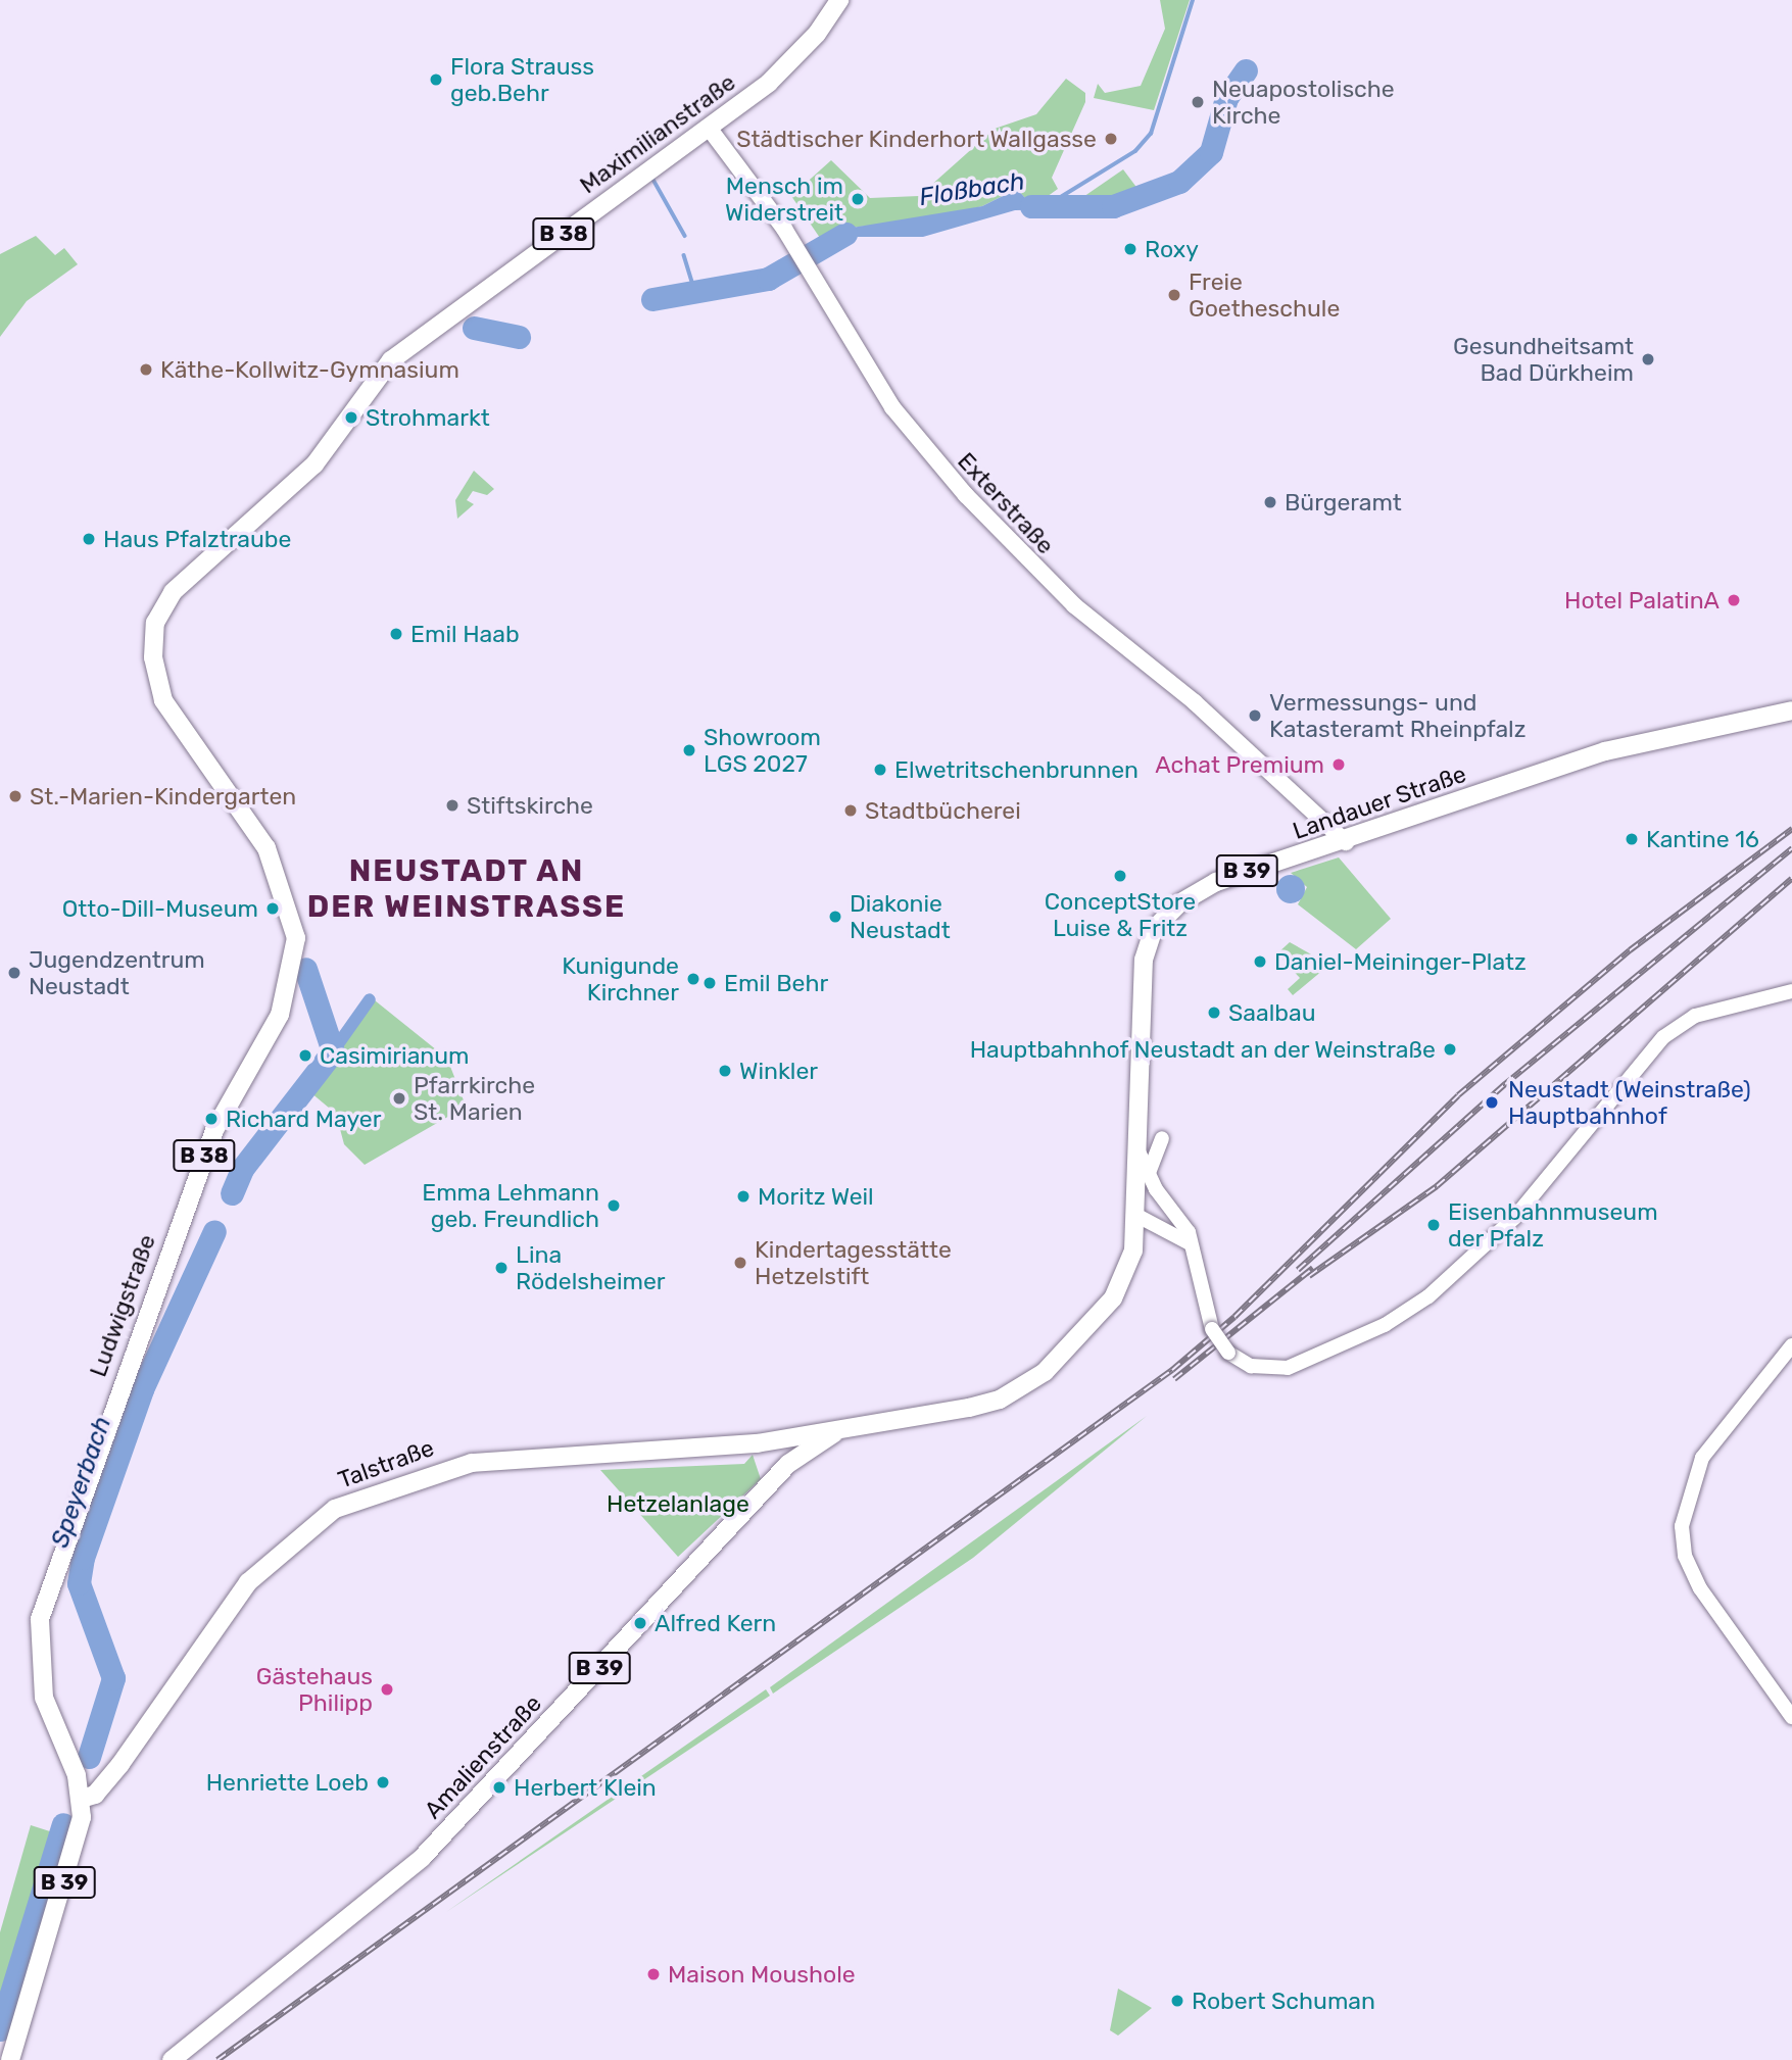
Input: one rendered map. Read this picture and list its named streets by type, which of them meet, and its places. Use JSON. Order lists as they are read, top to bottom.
{
  "streets": {
    "main road": [
      "Maximilianstraße",
      "B 38",
      "Exterstraße",
      "Landauer Straße",
      "B 39",
      "Ludwigstraße",
      "Talstraße",
      "Amalienstraße"
    ]
  },
  "crossings": [
    ["Maximilianstraße", "Exterstraße"],
    ["Maximilianstraße", "Ludwigstraße"],
    ["Exterstraße", "Landauer Straße"],
    ["Landauer Straße", "Talstraße"],
    ["B 39", "Ludwigstraße"],
    ["B 39", "Talstraße"],
    ["Ludwigstraße", "Talstraße"],
    ["Talstraße", "Amalienstraße"]
  ],
  "districts": ["NEUSTADT AN DER WEINSTRASSE"],
  "water": ["Floßbach", "Speyerbach"],
  "parks": ["Hetzelanlage"],
  "places": [
    "Flora Strauss geb.Behr",
    "Neuapostolische Kirche",
    "Städtischer Kinderhort Wallgasse",
    "Mensch im Widerstreit",
    "Roxy",
    "Freie Goetheschule",
    "Gesundheitsamt Bad Dürkheim",
    "Käthe-Kollwitz-Gymnasium",
    "Strohmarkt",
    "Bürgeramt",
    "Haus Pfalztraube",
    "Hotel PalatinA",
    "Emil Haab",
    "Vermessungs- und Katasteramt Rheinpfalz",
    "Showroom LGS 2027",
    "Achat Premium",
    "Elwetritschenbrunnen",
    "St.-Marien-Kindergarten",
    "Stiftskirche",
    "Stadtbücherei",
    "Kantine 16",
    "ConceptStore Luise & Fritz",
    "Otto-Dill-Museum",
    "Diakonie Neustadt",
    "Daniel-Meininger-Platz",
    "Jugendzentrum Neustadt",
    "Kunigunde Kirchner",
    "Emil Behr",
    "Saalbau",
    "Hauptbahnhof Neustadt an der Weinstraße",
    "Casimirianum",
    "Winkler",
    "Pfarrkirche St. Marien",
    "Neustadt (Weinstraße) Hauptbahnhof",
    "Richard Mayer",
    "Moritz Weil",
    "Emma Lehmann geb. Freundlich",
    "Eisenbahnmuseum der Pfalz",
    "Kindertagesstätte Hetzelstift",
    "Lina Rödelsheimer",
    "Alfred Kern",
    "Gästehaus Philipp",
    "Henriette Loeb",
    "Herbert Klein",
    "Maison Moushole",
    "Robert Schuman"
  ]
}
